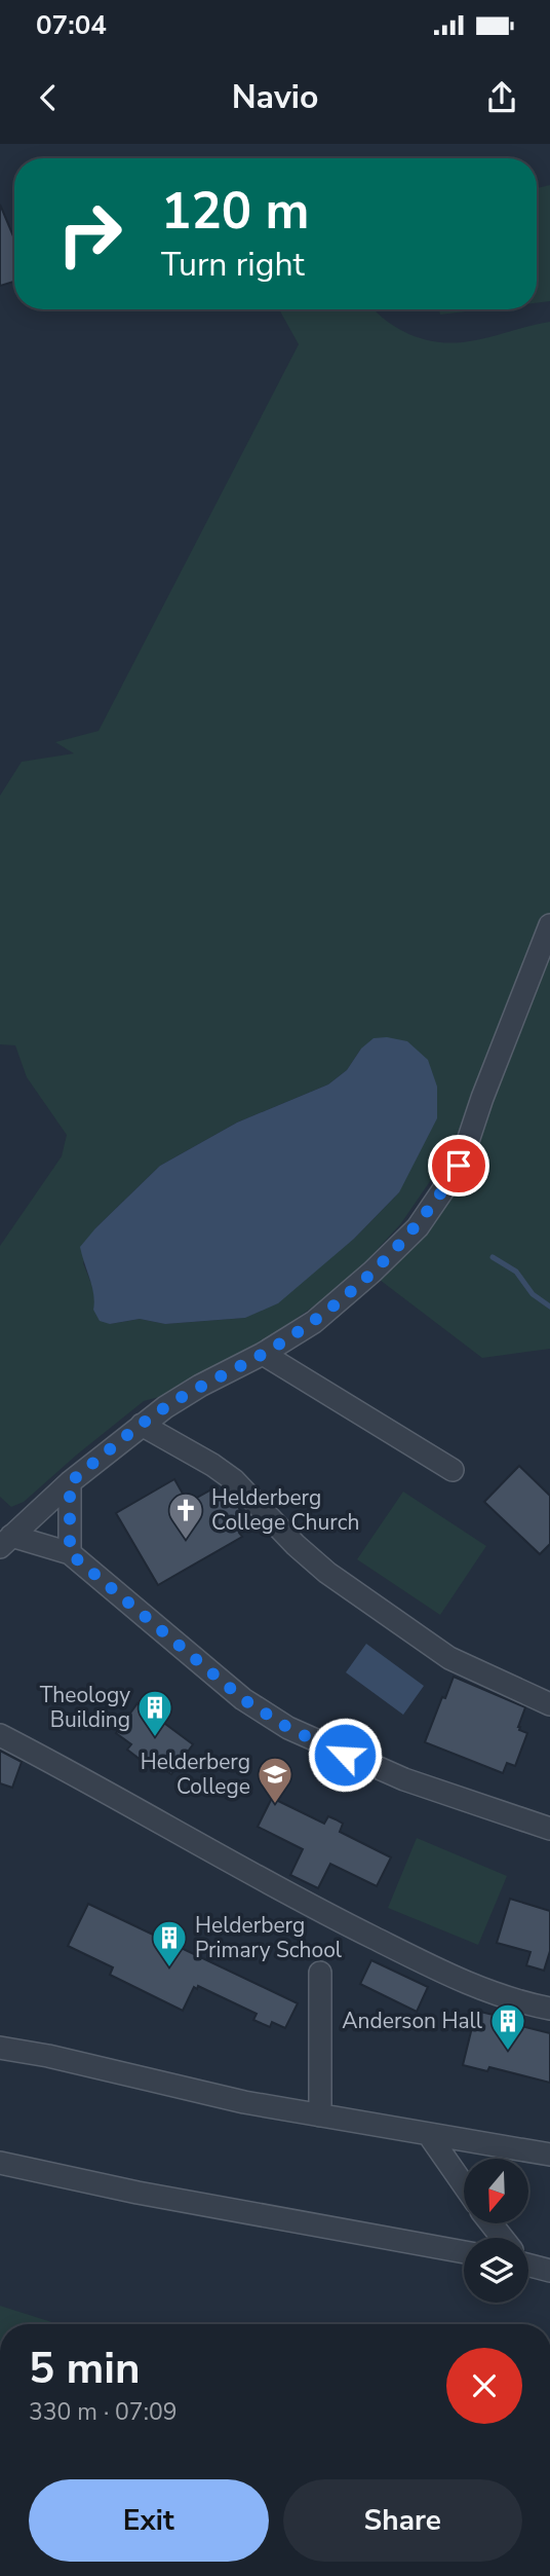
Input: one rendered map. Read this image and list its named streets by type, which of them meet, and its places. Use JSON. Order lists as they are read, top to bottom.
{
  "places": {
    "church": ["Helderberg College Church"],
    "building": ["Theology Building", "Helderberg Primary School", "Anderson Hall"],
    "school or university": ["Helderberg College"]
  },
  "north": "bottom",
  "page": {
    "status": "07:04",
    "header": "Navio",
    "turn": ["120 m", "Turn right"],
    "heading": ["5 min", "330 m · 07:09"],
    "buttons": ["Exit", "Share"]
  }
}
